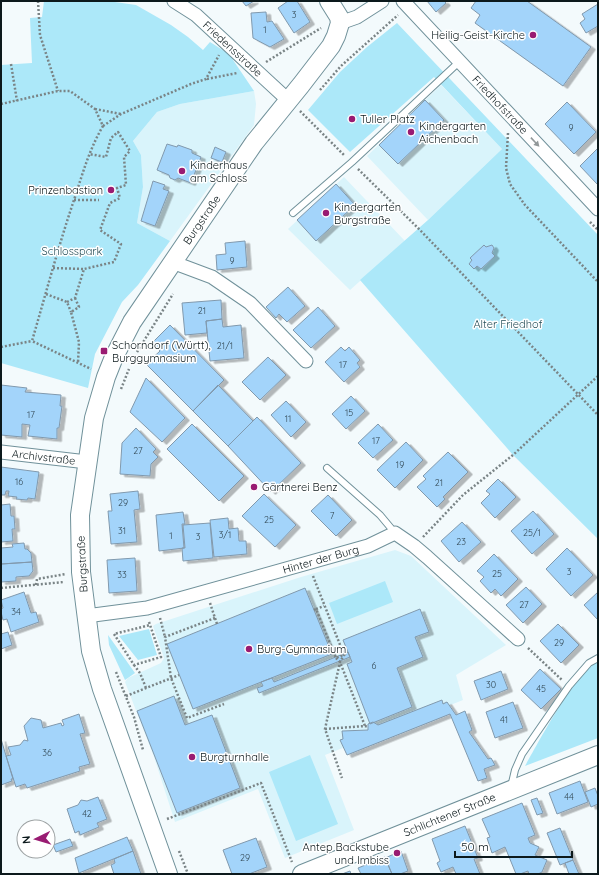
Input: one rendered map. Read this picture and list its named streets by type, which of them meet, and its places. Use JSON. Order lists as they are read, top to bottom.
{
  "streets": {
    "main road": ["Burgstraße", "Schlichtener Straße"],
    "street": [
      "Friedensstraße",
      "Friedhofstraße",
      "Archivstraße",
      "Hinter der Burg"
    ]
  },
  "crossings": [
    ["Friedensstraße", "Burgstraße"],
    ["Burgstraße", "Archivstraße"],
    ["Burgstraße", "Hinter der Burg"]
  ],
  "one_way": ["Friedhofstraße"],
  "parks": ["Schlosspark", "Alter Friedhof"],
  "places": {
    "other": [
      "Heilig-Geist-Kirche",
      "Tuller Platz",
      "Kindergarten Aichenbach",
      "Kinderhaus am Schloss",
      "Prinzenbastion",
      "Kindergarten Burgstraße",
      "Gärtnerei Benz",
      "Burg-Gymnasium",
      "Burgturnhalle",
      "Antep Backstube und Imbiss"
    ],
    "transit": ["Schorndorf (Württ), Burggymnasium"]
  },
  "house_numbers": [
    "3",
    "1",
    "9",
    "9",
    "21",
    "21/1",
    "17",
    "15",
    "17",
    "11",
    "17",
    "27",
    "19",
    "16",
    "21",
    "29",
    "7",
    "25",
    "31",
    "25/1",
    "3/1",
    "1",
    "3",
    "23",
    "3",
    "25",
    "33",
    "27",
    "34",
    "29",
    "6",
    "30",
    "45",
    "41",
    "36",
    "44",
    "42",
    "29"
  ],
  "scale_bar": "50 m",
  "north": "left"
}
